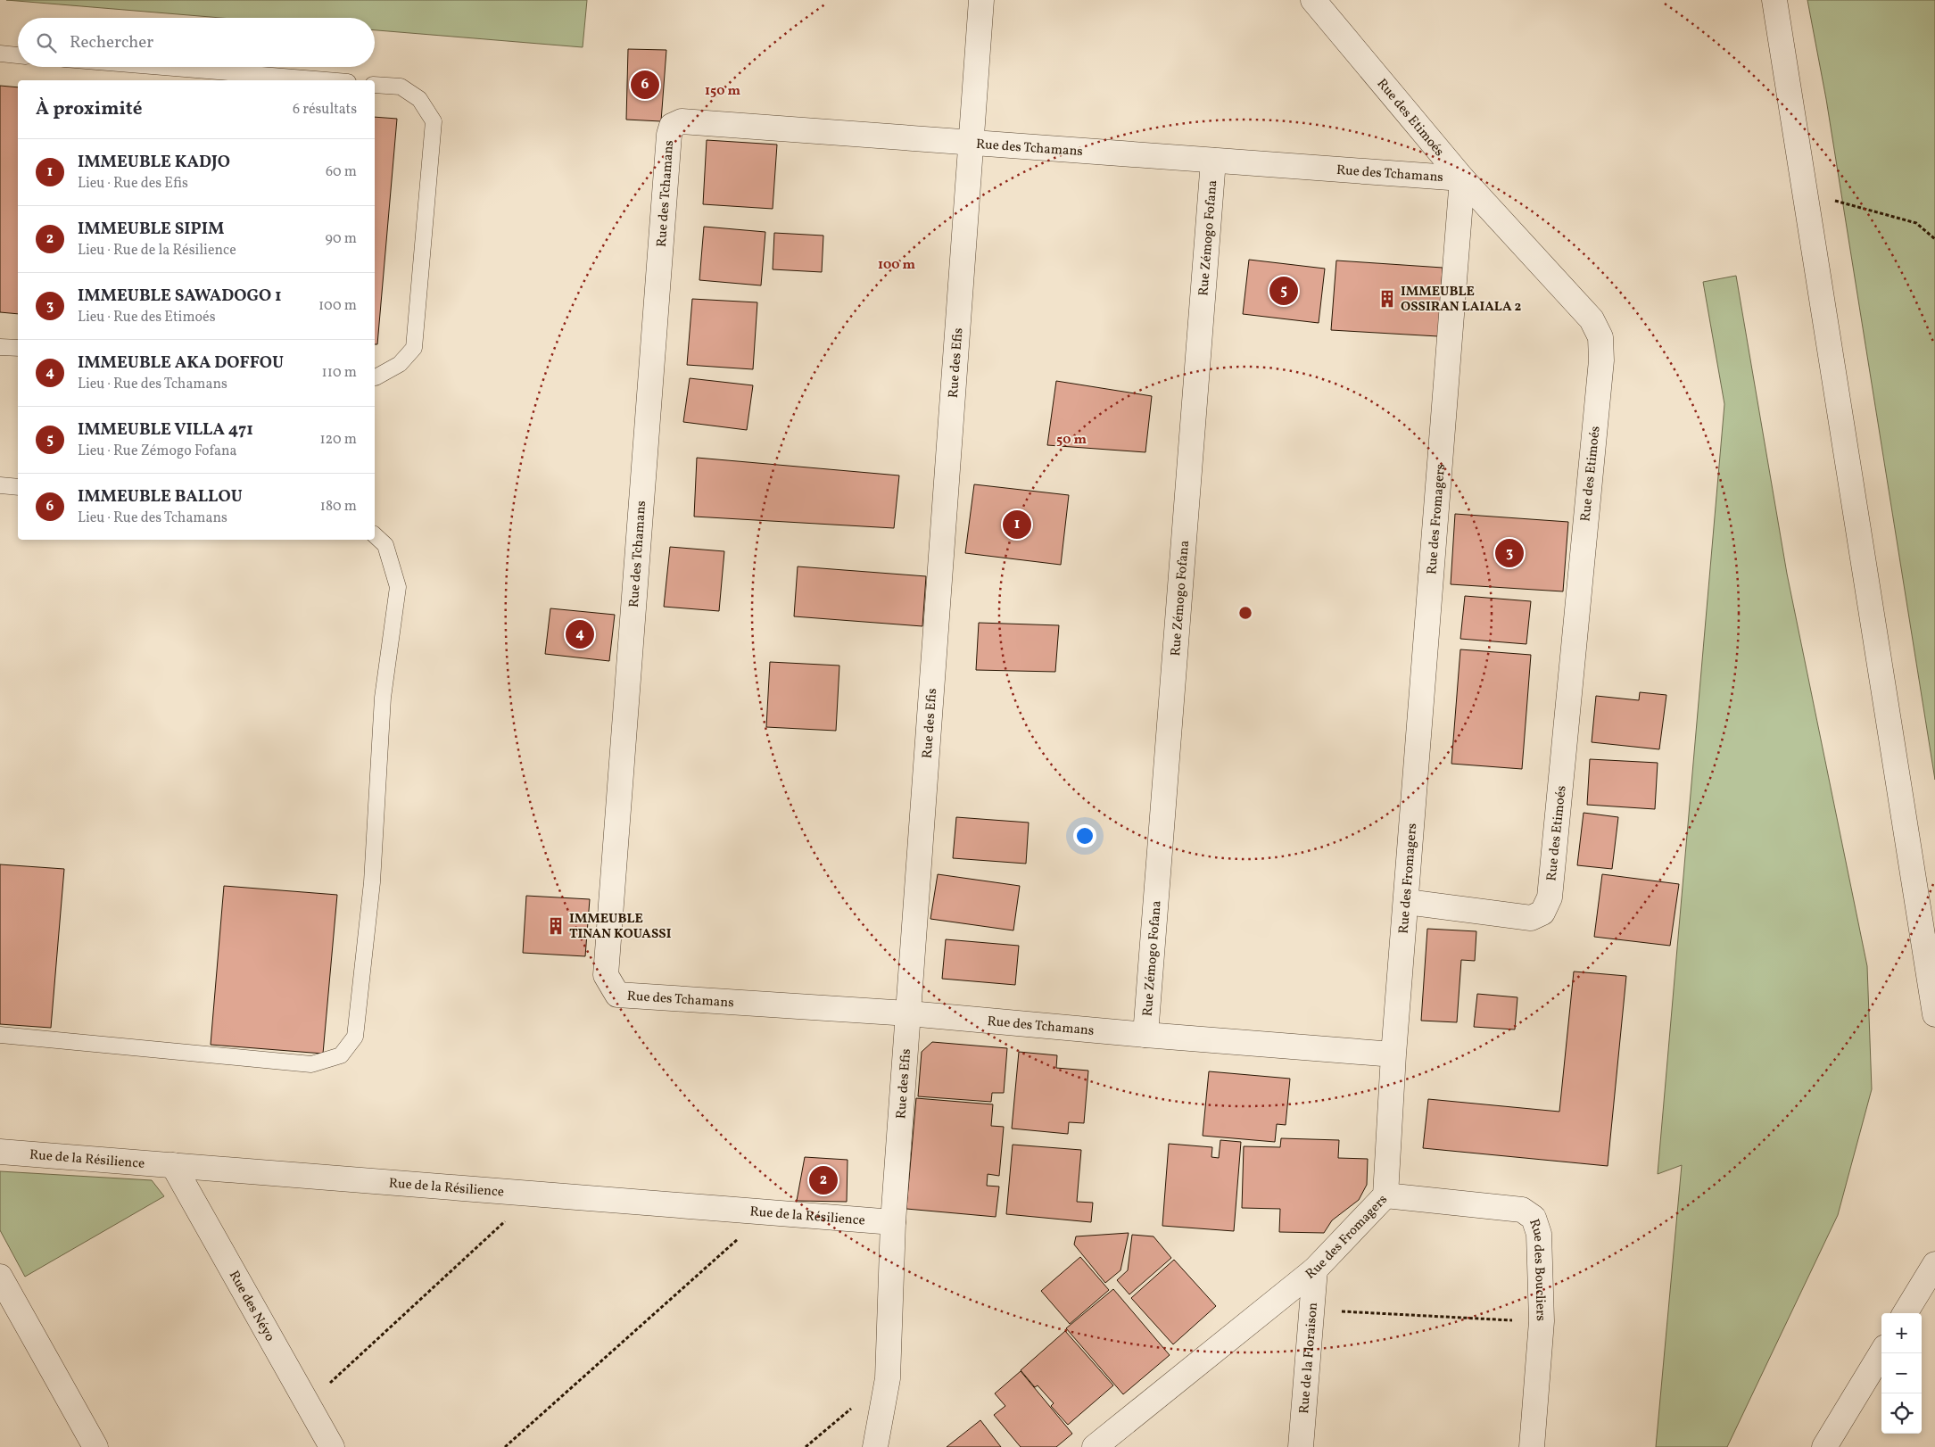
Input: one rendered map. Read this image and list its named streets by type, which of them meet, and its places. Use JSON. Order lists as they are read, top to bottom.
{
  "streets": {
    "street": [
      "Rue des Etimoés",
      "Rue des Tchamans",
      "Rue Zémogo Fofana",
      "Rue des Efis",
      "Rue des Fromagers",
      "Rue de la Résilience",
      "Rue des Boucliers",
      "Rue des Néyo",
      "Rue de la Floraison"
    ]
  },
  "crossings": [
    ["Rue des Etimoés", "Rue des Tchamans"],
    ["Rue des Etimoés", "Rue des Fromagers"],
    ["Rue des Tchamans", "Rue Zémogo Fofana"],
    ["Rue des Tchamans", "Rue des Efis"],
    ["Rue des Tchamans", "Rue des Fromagers"],
    ["Rue des Efis", "Rue de la Résilience"],
    ["Rue des Fromagers", "Rue des Boucliers"],
    ["Rue des Fromagers", "Rue de la Floraison"],
    ["Rue de la Résilience", "Rue des Néyo"]
  ],
  "places": {
    "building": ["IMMEUBLE OSSIRAN LAIALA 2", "IMMEUBLE TINAN KOUASSI"]
  },
  "page": {
    "search": "Rechercher",
    "pins": [
      "6",
      "5",
      "1",
      "3",
      "4",
      "2"
    ],
    "heading": ["À proximité", "6 résultats"],
    "list": [
      {
        "mark": "1",
        "name": "IMMEUBLE KADJO",
        "note": "Lieu · Rue des Efis",
        "value": "60 m"
      },
      {
        "mark": "2",
        "name": "IMMEUBLE SIPIM",
        "note": "Lieu · Rue de la Résilience",
        "value": "90 m"
      },
      {
        "mark": "3",
        "name": "IMMEUBLE SAWADOGO 1",
        "note": "Lieu · Rue des Etimoés",
        "value": "100 m"
      },
      {
        "mark": "4",
        "name": "IMMEUBLE AKA DOFFOU",
        "note": "Lieu · Rue des Tchamans",
        "value": "110 m"
      },
      {
        "mark": "5",
        "name": "IMMEUBLE VILLA 471",
        "note": "Lieu · Rue Zémogo Fofana",
        "value": "120 m"
      },
      {
        "mark": "6",
        "name": "IMMEUBLE BALLOU",
        "note": "Lieu · Rue des Tchamans",
        "value": "180 m"
      }
    ],
    "map_buttons": ["+", "−"]
  },
  "rings": ["150 m", "100 m", "50 m"]
}
